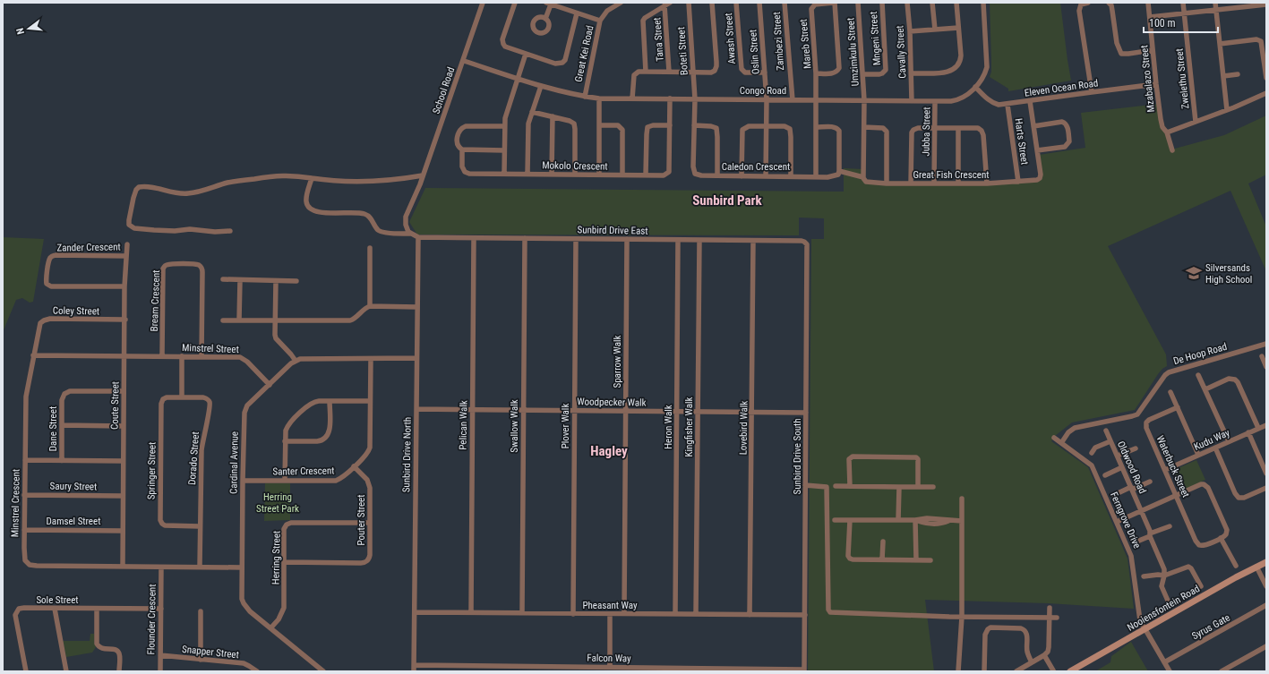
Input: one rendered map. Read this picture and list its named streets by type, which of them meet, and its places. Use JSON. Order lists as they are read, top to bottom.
{
  "streets": {
    "street": [
      "Awash Street",
      "Mngeni Street",
      "Tana Street",
      "Zambezi Street",
      "Mareb Street",
      "Boteti Street",
      "Oslin Street",
      "Umzimkulu Street",
      "Cavally Street",
      "Great Kei Road",
      "Mzabalazo Street",
      "Zwelethu Street",
      "Eleven Ocean Road",
      "School Road",
      "Congo Road",
      "Jubba Street",
      "Harts Street",
      "Mokolo Crescent",
      "Caledon Crescent",
      "Great Fish Crescent",
      "Sunbird Drive East",
      "Zander Crescent",
      "Bream Crescent",
      "Coley Street",
      "Minstrel Street",
      "De Hoop Road",
      "Sparrow Walk",
      "Woodpecker Walk",
      "Coute Street",
      "Pelican Walk",
      "Swallow Walk",
      "Plover Walk",
      "Heron Walk",
      "Kingfisher Walk",
      "Lovebird Walk",
      "Dane Street",
      "Kudu Way",
      "Sunbird Drive North",
      "Sunbird Drive South",
      "Dorado Street",
      "Cardinal Avenue",
      "Waterbuck Street",
      "Oldwood Road",
      "Springer Street",
      "Santer Crescent",
      "Saury Street",
      "Minstrel Crescent",
      "Pouter Street",
      "Ferngrove Drive",
      "Damsel Street",
      "Herring Street",
      "Sole Street",
      "Pheasant Way",
      "Nooiensfontein Road",
      "Flounder Crescent",
      "Syrus Gate",
      "Snapper Street",
      "Falcon Way"
    ]
  },
  "crossings": [
    ["Awash Street", "Oslin Street"],
    ["Mngeni Street", "Umzimkulu Street"],
    ["Zambezi Street", "Congo Road"],
    ["Mareb Street", "Congo Road"],
    ["Boteti Street", "Congo Road"],
    ["Boteti Street", "Caledon Crescent"],
    ["Oslin Street", "Congo Road"],
    ["Oslin Street", "Caledon Crescent"],
    ["Umzimkulu Street", "Congo Road"],
    ["Cavally Street", "Congo Road"],
    ["Great Kei Road", "Congo Road"],
    ["Mzabalazo Street", "Eleven Ocean Road"],
    ["Eleven Ocean Road", "Congo Road"],
    ["Eleven Ocean Road", "Harts Street"],
    ["Eleven Ocean Road", "Great Fish Crescent"],
    ["School Road", "Congo Road"],
    ["Congo Road", "Jubba Street"],
    ["Congo Road", "Mokolo Crescent"],
    ["Congo Road", "Caledon Crescent"],
    ["Jubba Street", "Great Fish Crescent"],
    ["Harts Street", "Great Fish Crescent"],
    ["Caledon Crescent", "Great Fish Crescent"],
    ["Sunbird Drive East", "Sparrow Walk"],
    ["Sunbird Drive East", "Pelican Walk"],
    ["Sunbird Drive East", "Swallow Walk"],
    ["Sunbird Drive East", "Plover Walk"],
    ["Sunbird Drive East", "Heron Walk"],
    ["Sunbird Drive East", "Kingfisher Walk"],
    ["Sunbird Drive East", "Lovebird Walk"],
    ["Sunbird Drive East", "Sunbird Drive North"],
    ["Sunbird Drive East", "Sunbird Drive South"],
    ["Zander Crescent", "Coute Street"],
    ["Bream Crescent", "Minstrel Street"],
    ["Coley Street", "Coute Street"],
    ["Coley Street", "Minstrel Crescent"],
    ["Minstrel Street", "Cardinal Avenue"],
    ["De Hoop Road", "Ferngrove Drive"],
    ["Sparrow Walk", "Woodpecker Walk"],
    ["Sparrow Walk", "Pheasant Way"],
    ["Woodpecker Walk", "Pelican Walk"],
    ["Woodpecker Walk", "Swallow Walk"],
    ["Woodpecker Walk", "Plover Walk"],
    ["Woodpecker Walk", "Heron Walk"],
    ["Woodpecker Walk", "Kingfisher Walk"],
    ["Woodpecker Walk", "Lovebird Walk"],
    ["Woodpecker Walk", "Sunbird Drive North"],
    ["Woodpecker Walk", "Sunbird Drive South"],
    ["Coute Street", "Dane Street"],
    ["Coute Street", "Saury Street"],
    ["Coute Street", "Minstrel Crescent"],
    ["Coute Street", "Damsel Street"],
    ["Pelican Walk", "Pheasant Way"],
    ["Swallow Walk", "Pheasant Way"],
    ["Plover Walk", "Pheasant Way"],
    ["Heron Walk", "Pheasant Way"],
    ["Kingfisher Walk", "Pheasant Way"],
    ["Lovebird Walk", "Pheasant Way"],
    ["Kudu Way", "Waterbuck Street"],
    ["Sunbird Drive North", "Pheasant Way"],
    ["Sunbird Drive North", "Falcon Way"],
    ["Sunbird Drive South", "Pheasant Way"],
    ["Sunbird Drive South", "Falcon Way"],
    ["Dorado Street", "Springer Street"],
    ["Dorado Street", "Minstrel Crescent"],
    ["Cardinal Avenue", "Santer Crescent"],
    ["Cardinal Avenue", "Minstrel Crescent"],
    ["Cardinal Avenue", "Herring Street"],
    ["Santer Crescent", "Pouter Street"],
    ["Saury Street", "Minstrel Crescent"],
    ["Minstrel Crescent", "Damsel Street"],
    ["Minstrel Crescent", "Flounder Crescent"],
    ["Pouter Street", "Herring Street"],
    ["Ferngrove Drive", "Nooiensfontein Road"],
    ["Ferngrove Drive", "Syrus Gate"],
    ["Sole Street", "Flounder Crescent"],
    ["Flounder Crescent", "Snapper Street"]
  ],
  "districts": ["Sunbird Park", "Hagley"],
  "parks": ["Herring Street Park"],
  "places": {
    "school or university": ["Silversands High School"]
  },
  "scale_bar": "100 m",
  "north": "left"
}
